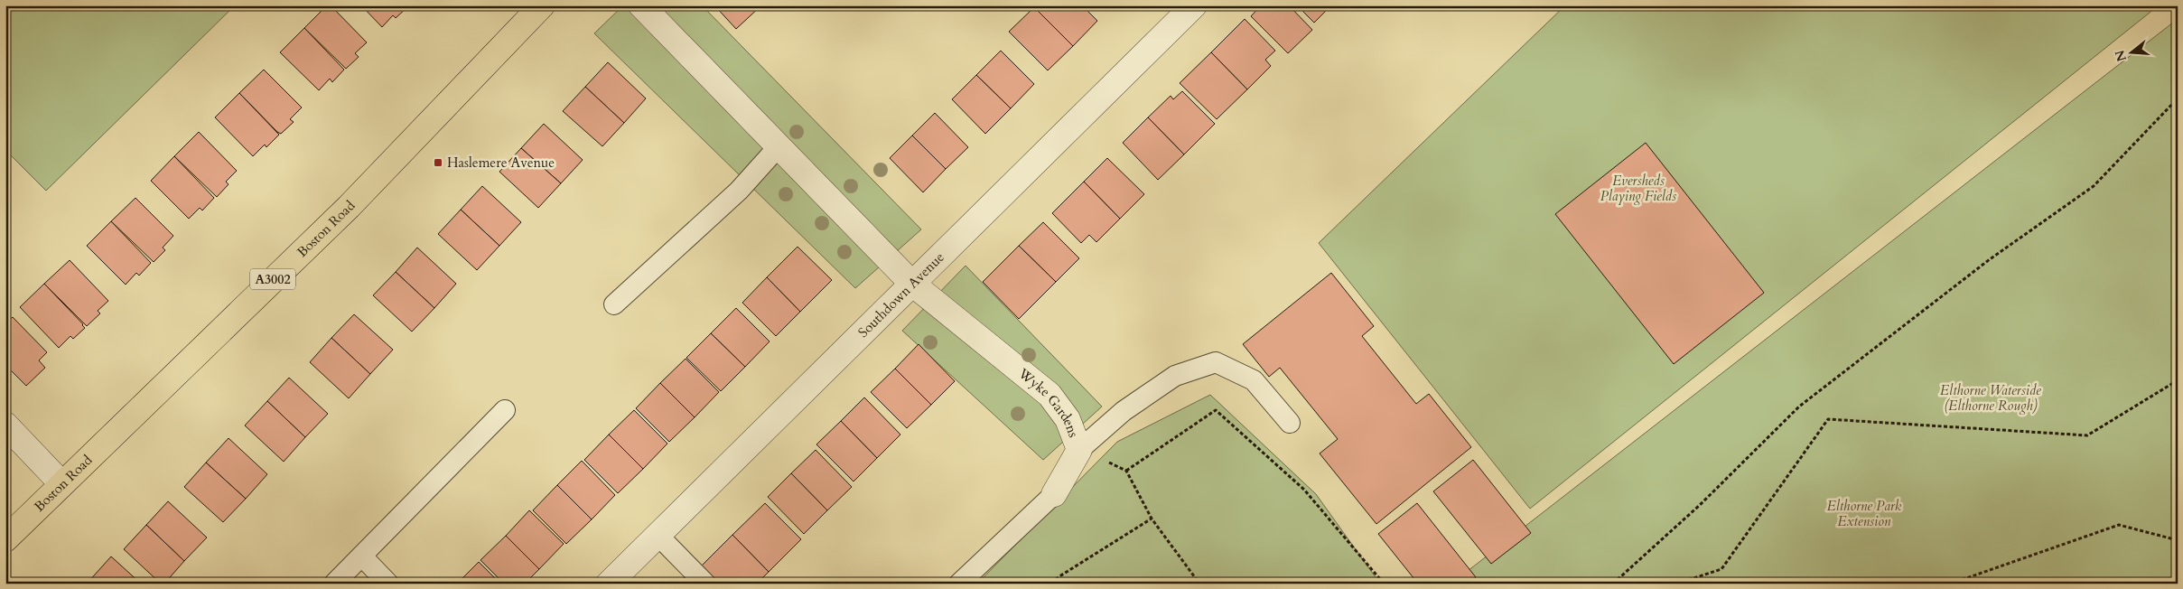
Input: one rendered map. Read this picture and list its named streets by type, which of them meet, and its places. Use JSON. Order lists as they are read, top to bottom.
{
  "streets": {
    "main road": ["Boston Road", "A3002"],
    "street": ["Southdown Avenue", "Wyke Gardens"]
  },
  "crossings": [
    ["Southdown Avenue", "Wyke Gardens"]
  ],
  "parks": ["Eversheds Playing Fields", "Elthorne Waterside (Elthorne Rough)", "Elthorne Park Extension"],
  "places": {
    "transit": ["Haslemere Avenue"]
  },
  "north": "left"
}
